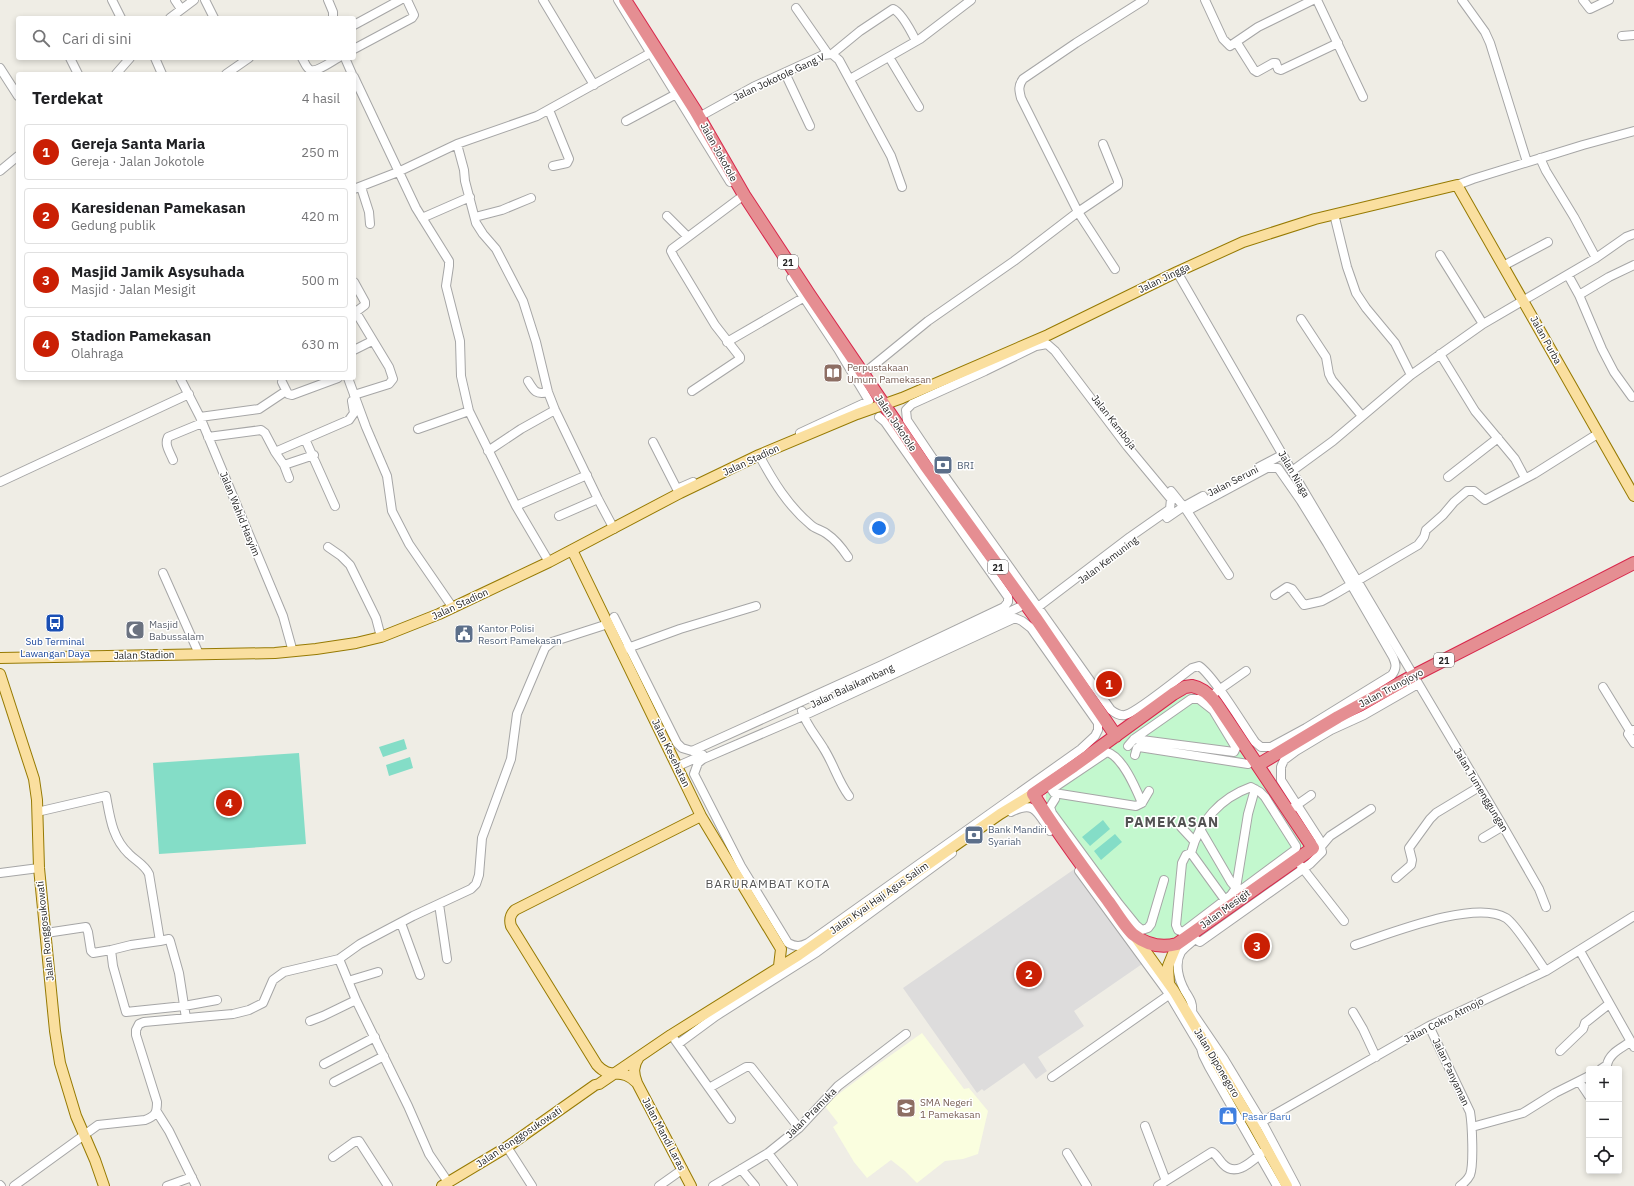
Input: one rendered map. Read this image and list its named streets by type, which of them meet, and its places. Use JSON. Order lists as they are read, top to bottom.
{
  "streets": {
    "highway": [
      "Jalan Jokotole",
      "21",
      "Jalan Trunojoyo",
      "Jalan Kyai Haji Agus Salim",
      "Jalan Mesigit"
    ],
    "main road": [
      "Jalan Jingga",
      "Jalan Purba",
      "Jalan Stadion",
      "Jalan Kesehatan",
      "Jalan Ronggosukowati",
      "Jalan Diponegoro",
      "Jalan Mandi Laras"
    ],
    "street": [
      "Jalan Jokotole Gang V",
      "Jalan Kamboja",
      "Jalan Niaga",
      "Jalan Seruni",
      "Jalan Wahid Hasyim",
      "Jalan Kemuning",
      "Jalan Balaikambang",
      "Jalan Tumenggungan",
      "Jalan Cokro Atmojo",
      "Jalan Panyaman",
      "Jalan Pramuka"
    ]
  },
  "crossings": [
    ["Jalan Jokotole Gang V", "Jalan Jokotole"],
    ["Jalan Jokotole", "Jalan Jingga"],
    ["Jalan Jokotole", "Jalan Stadion"],
    ["Jalan Jokotole", "Jalan Kemuning"],
    ["Jalan Jokotole", "Jalan Balaikambang"],
    ["Jalan Jokotole", "Jalan Kyai Haji Agus Salim"],
    ["Jalan Jingga", "Jalan Purba"],
    ["Jalan Jingga", "Jalan Kamboja"],
    ["Jalan Jingga", "Jalan Stadion"],
    ["Jalan Jingga", "Jalan Niaga"],
    ["Jalan Kamboja", "Jalan Seruni"],
    ["Jalan Kamboja", "Jalan Kemuning"],
    ["Jalan Stadion", "Jalan Wahid Hasyim"],
    ["Jalan Stadion", "Jalan Kesehatan"],
    ["Jalan Niaga", "Jalan Seruni"],
    ["Jalan Niaga", "Jalan Trunojoyo"],
    ["Jalan Niaga", "Jalan Tumenggungan"],
    ["Jalan Seruni", "Jalan Kemuning"],
    ["Jalan Balaikambang", "Jalan Kesehatan"],
    ["Jalan Trunojoyo", "Jalan Tumenggungan"],
    ["Jalan Kyai Haji Agus Salim", "Jalan Ronggosukowati"],
    ["Jalan Mesigit", "Jalan Diponegoro"],
    ["Jalan Cokro Atmojo", "Jalan Diponegoro"],
    ["Jalan Cokro Atmojo", "Jalan Panyaman"]
  ],
  "districts": ["PAMEKASAN", "BARURAMBAT KOTA"],
  "places": {
    "library": ["Perpustakaan Umum Pamekasan"],
    "bank": ["BRI", "Bank Mandiri Syariah"],
    "bus stop": ["Sub Terminal Lawangan Daya"],
    "mosque": ["Masjid Babussalam"],
    "public building": ["Kantor Polisi Resort Pamekasan"],
    "school or university": ["SMA Negeri 1 Pamekasan"],
    "shop": ["Pasar Baru"]
  },
  "page": {
    "search": "Cari di sini",
    "heading": ["Terdekat", "4 hasil"],
    "list": [
      {
        "mark": "1",
        "name": "Gereja Santa Maria",
        "note": "Gereja · Jalan Jokotole",
        "value": "250 m"
      },
      {
        "mark": "2",
        "name": "Karesidenan Pamekasan",
        "note": "Gedung publik",
        "value": "420 m"
      },
      {
        "mark": "3",
        "name": "Masjid Jamik Asysuhada",
        "note": "Masjid · Jalan Mesigit",
        "value": "500 m"
      },
      {
        "mark": "4",
        "name": "Stadion Pamekasan",
        "note": "Olahraga",
        "value": "630 m"
      }
    ],
    "pins": [
      "1",
      "4",
      "3",
      "2"
    ],
    "map_buttons": ["+", "−"]
  }
}
